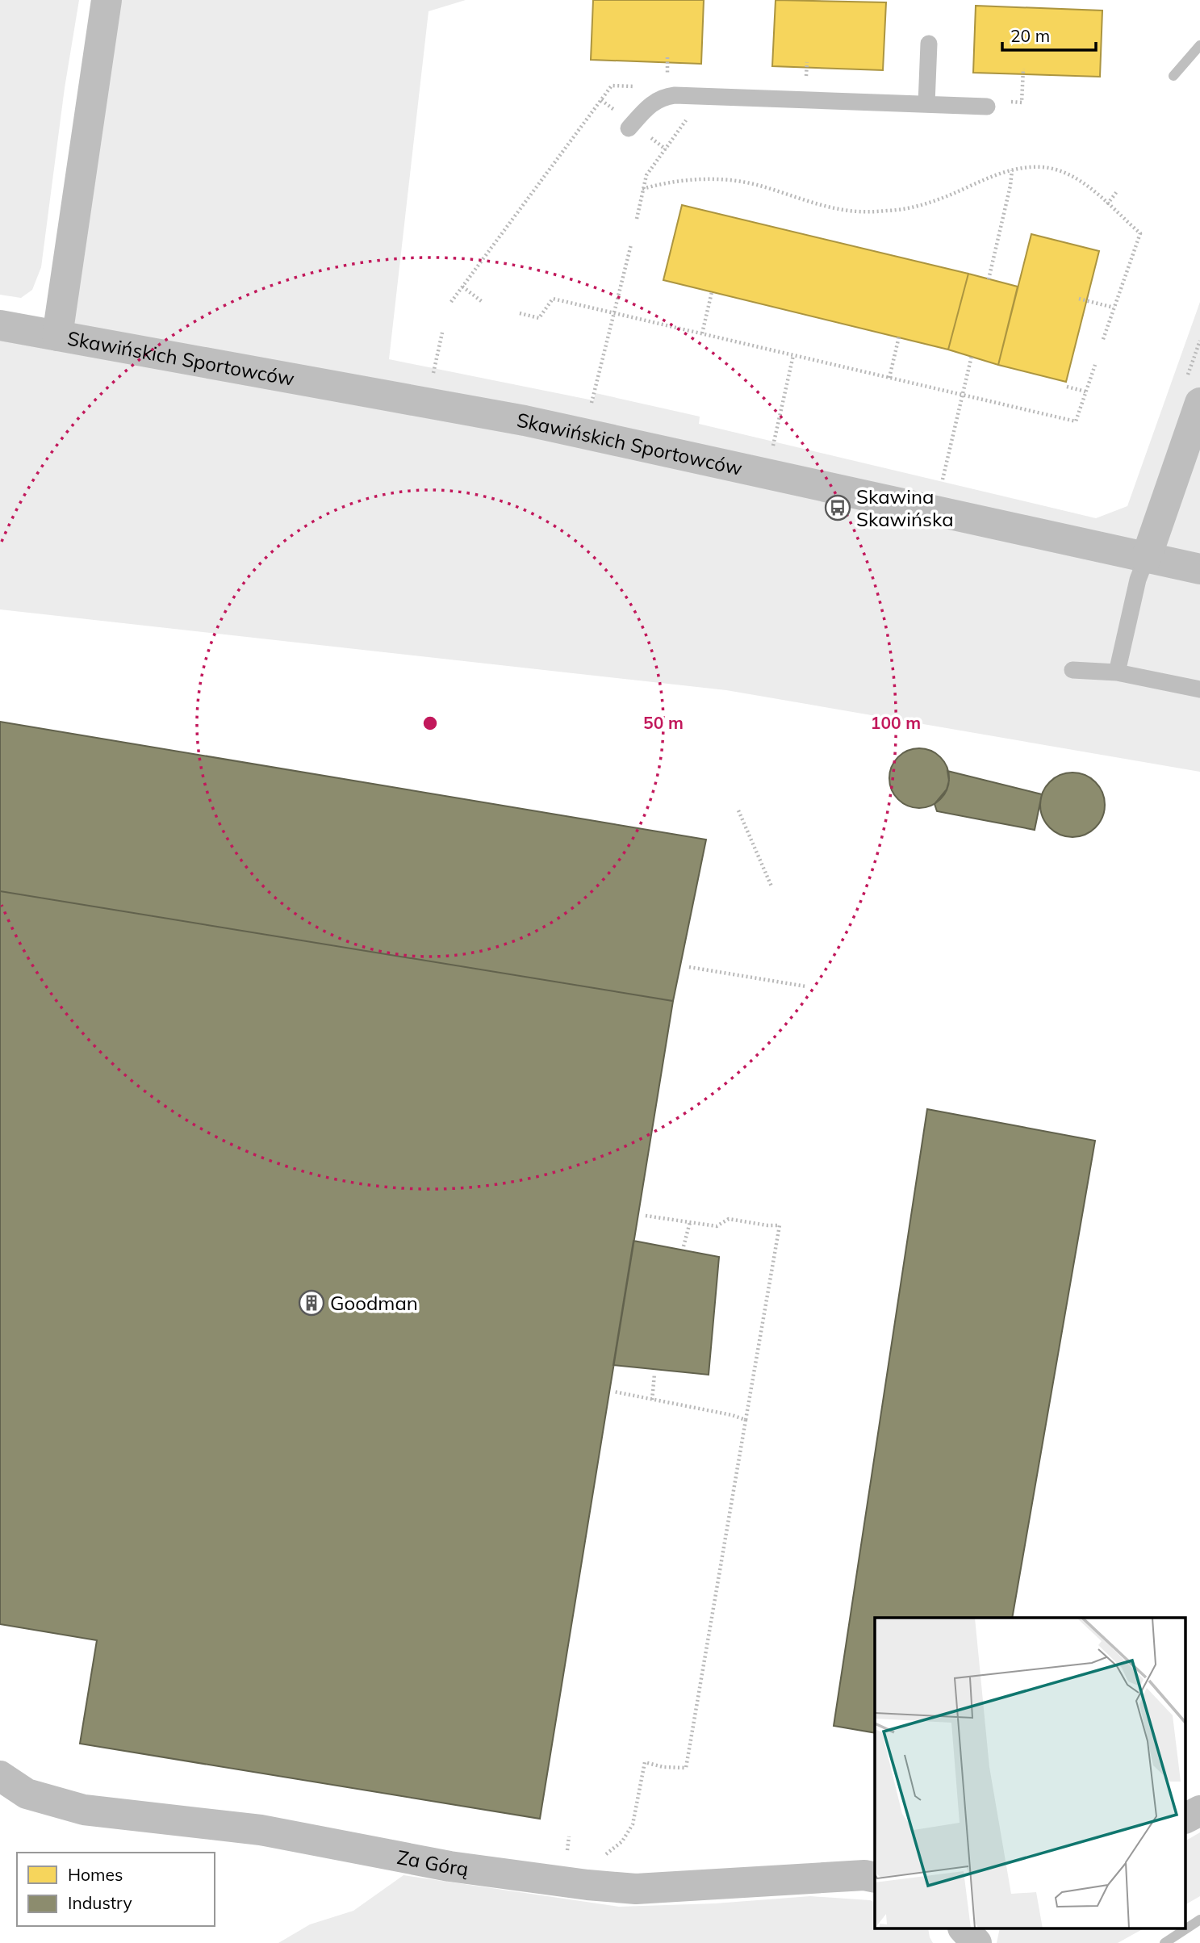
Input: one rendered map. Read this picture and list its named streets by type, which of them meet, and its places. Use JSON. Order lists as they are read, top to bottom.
{
  "streets": {
    "street": ["Skawińskich Sportowców", "Za Górą"]
  },
  "places": {
    "bus stop": ["Skawina Skawińska"],
    "building": ["Goodman"]
  },
  "legend": ["Homes", "Industry"],
  "scale_bar": "20 m",
  "rings": ["50 m", "100 m"]
}
